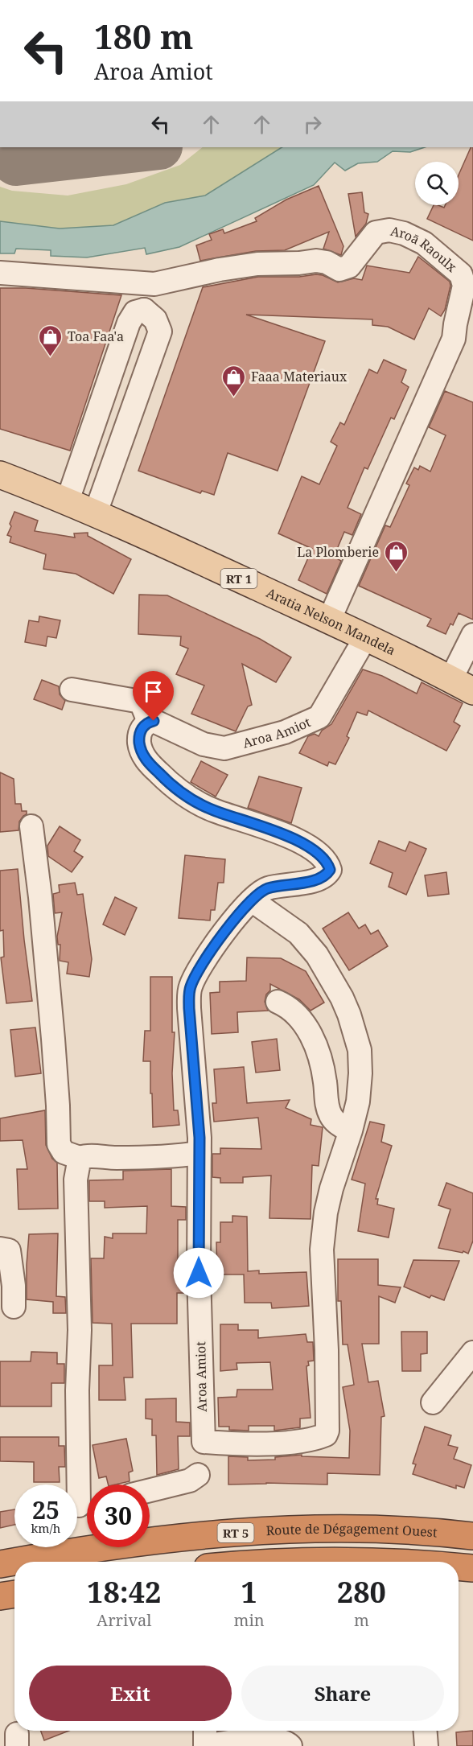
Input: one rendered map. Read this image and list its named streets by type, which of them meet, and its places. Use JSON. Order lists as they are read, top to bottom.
{
  "streets": {
    "highway": ["Route de Dégagement Ouest", "RT 5"],
    "main road": ["RT 1", "Aratia Nelson Mandela"],
    "street": ["Aroā Raoulx", "Aroa Amiot"]
  },
  "crossings": [
    ["Aroā Raoulx", "Aratia Nelson Mandela"],
    ["Aratia Nelson Mandela", "Aroa Amiot"]
  ],
  "places": {
    "shop": ["Toa Faa'a", "Faaa Materiaux", "La Plomberie"]
  },
  "page": {
    "turn": ["180 m", "Aroa Amiot"],
    "speed": "25 km/h",
    "limit": "30",
    "eta": [
      "18:42",
      "Arrival",
      "1",
      "min",
      "280",
      "m"
    ],
    "buttons": ["Exit", "Share"]
  }
}
